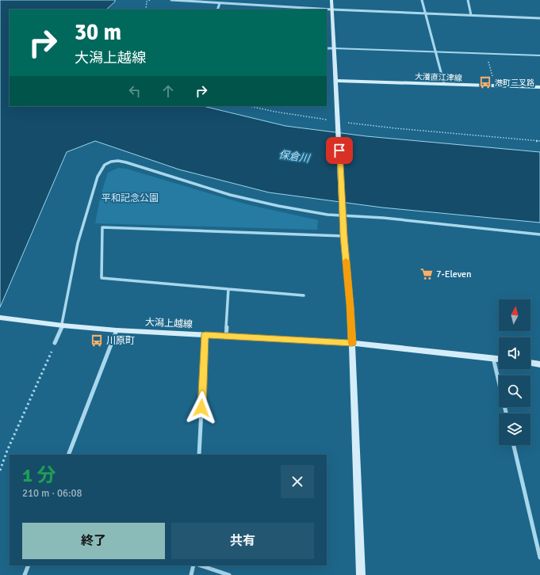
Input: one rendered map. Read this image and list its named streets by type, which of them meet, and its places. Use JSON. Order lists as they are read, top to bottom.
{
  "streets": {
    "main road": ["大瀁直江津線", "大潟上越線"]
  },
  "water": ["保倉川"],
  "parks": ["平和記念公園"],
  "places": {
    "bus stop": ["港町三叉路", "川原町"],
    "supermarket": ["7-Eleven"]
  },
  "north": "top",
  "page": {
    "turn": ["30 m", "大潟上越線"],
    "heading": ["1 分", "210 m · 06:08"],
    "buttons": ["終了", "共有"]
  }
}
